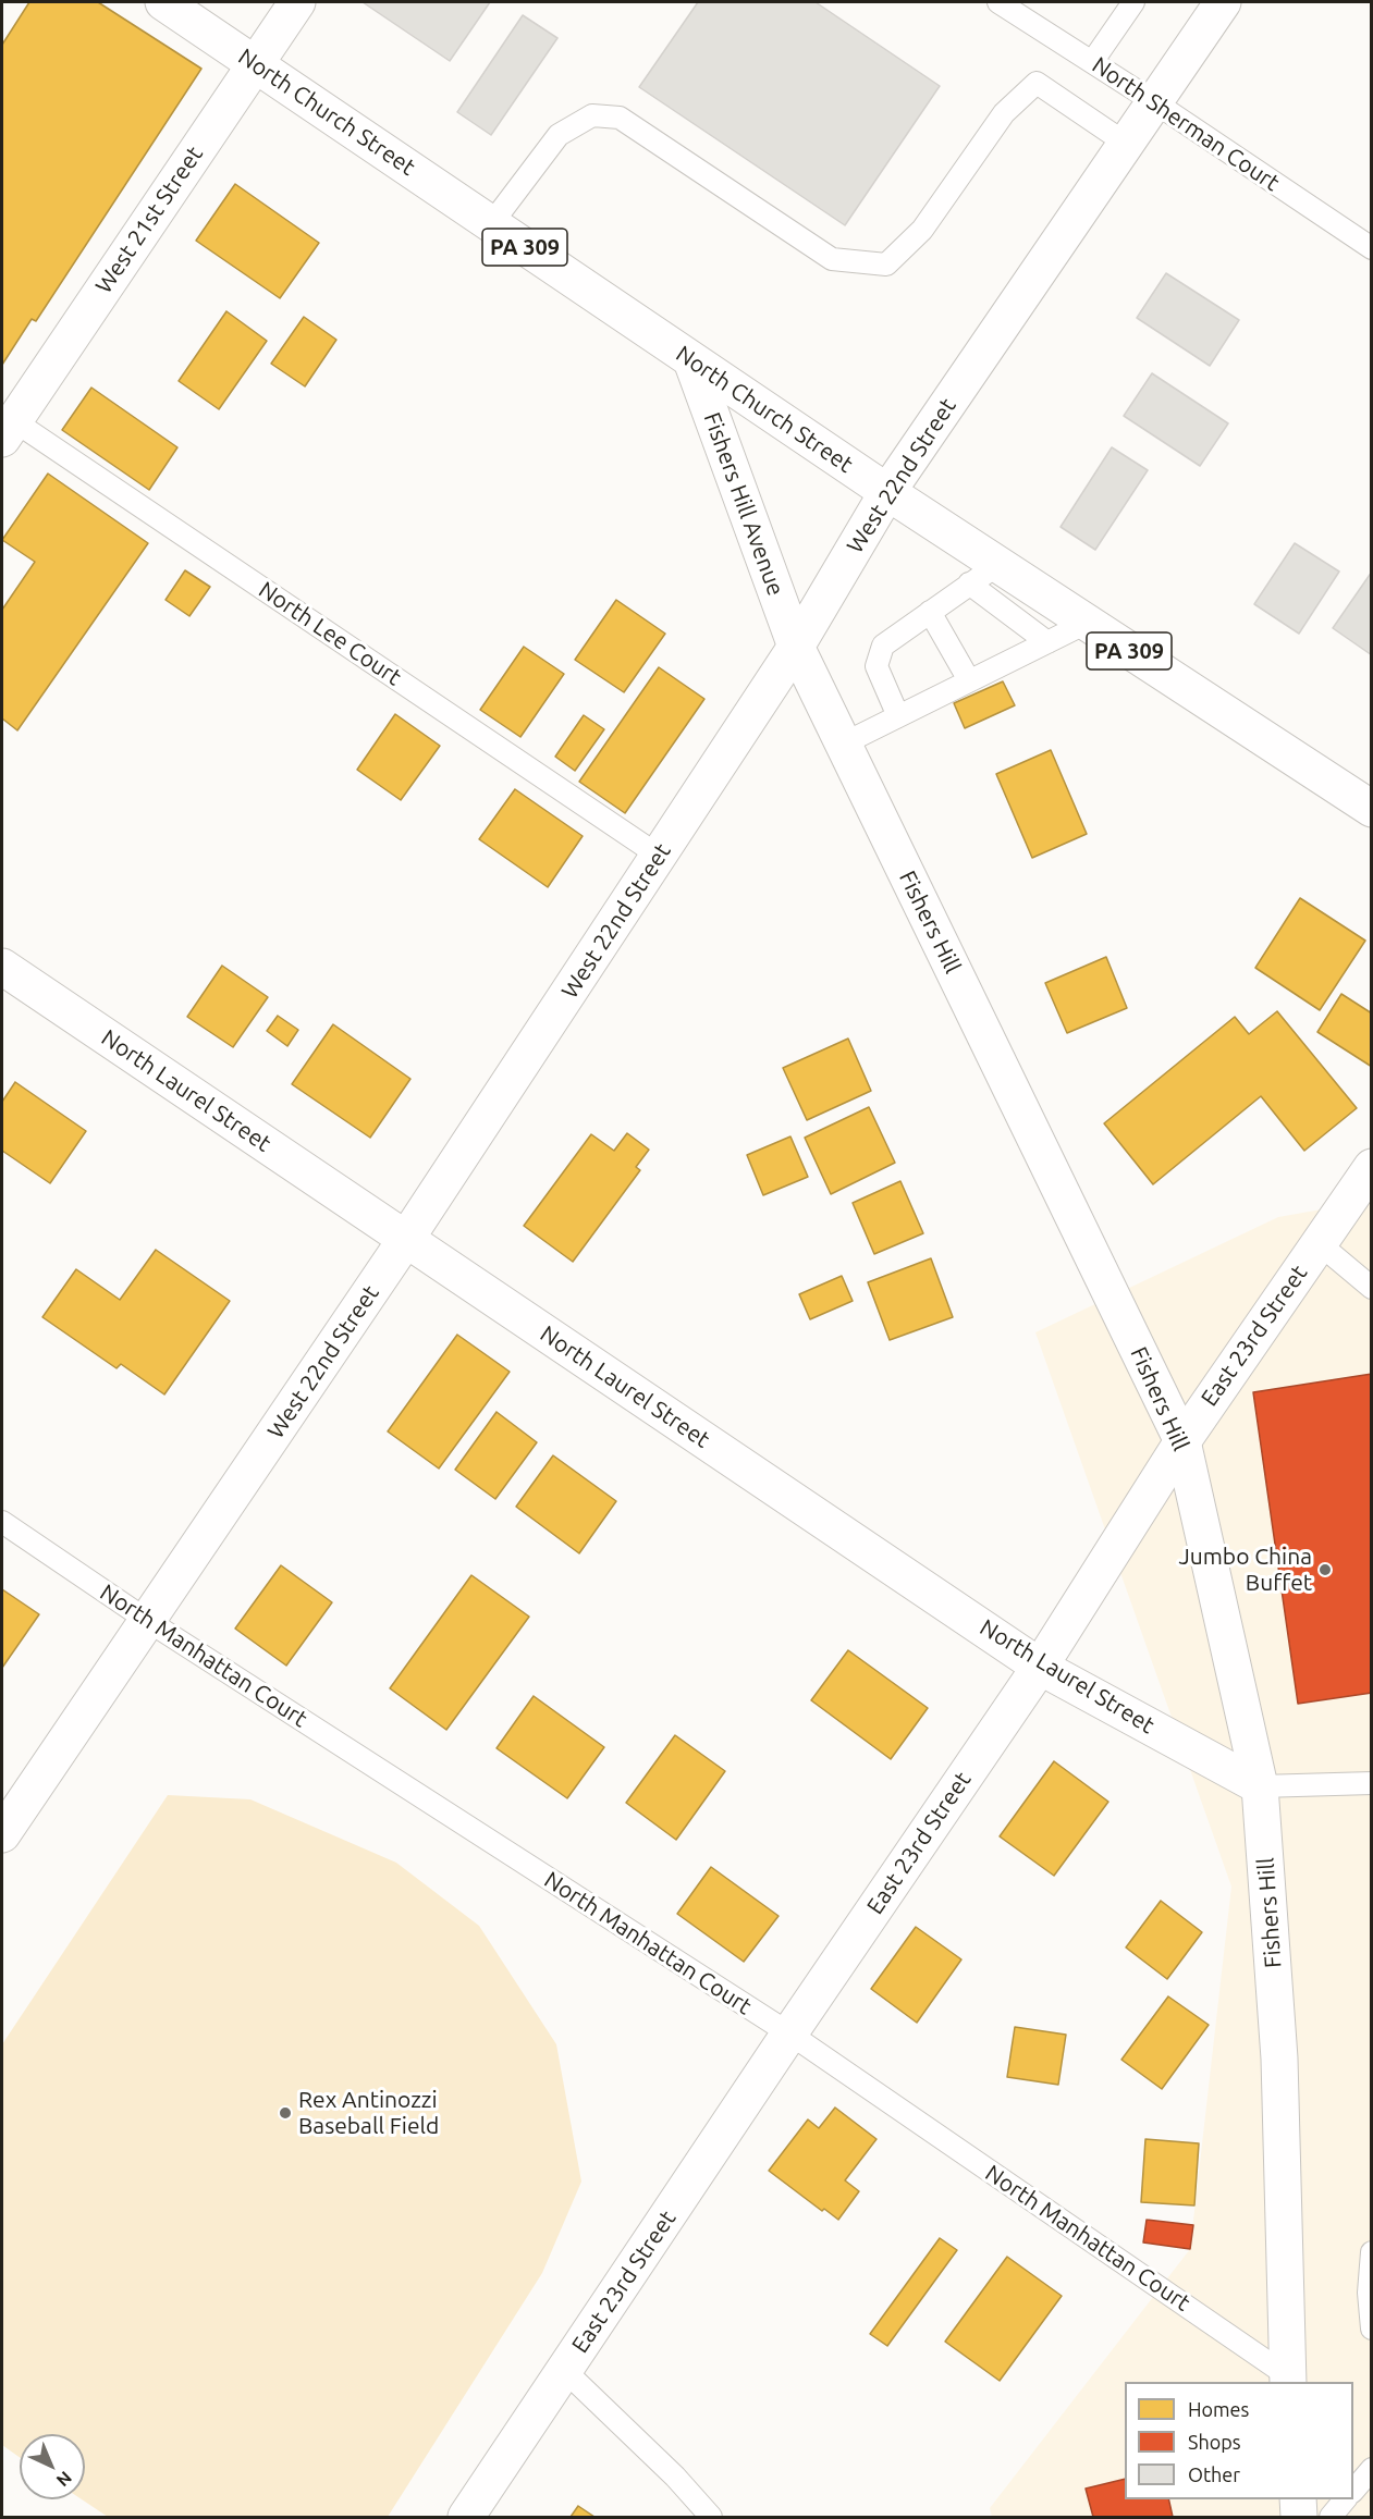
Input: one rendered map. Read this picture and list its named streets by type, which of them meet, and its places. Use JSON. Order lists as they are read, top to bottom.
{
  "streets": {
    "street": [
      "North Church Street",
      "West 21st Street",
      "PA 309",
      "West 22nd Street",
      "Fishers Hill Avenue",
      "Fishers Hill",
      "North Laurel Street",
      "East 23rd Street"
    ],
    "lane": ["North Sherman Court", "North Lee Court", "North Manhattan Court"]
  },
  "crossings": [
    ["North Church Street", "West 21st Street"],
    ["North Church Street", "West 22nd Street"],
    ["North Church Street", "Fishers Hill Avenue"],
    ["North Sherman Court", "West 22nd Street"],
    ["West 21st Street", "North Lee Court"],
    ["West 22nd Street", "Fishers Hill Avenue"],
    ["West 22nd Street", "North Lee Court"],
    ["West 22nd Street", "Fishers Hill"],
    ["West 22nd Street", "North Laurel Street"],
    ["West 22nd Street", "North Manhattan Court"],
    ["Fishers Hill Avenue", "Fishers Hill"],
    ["Fishers Hill", "North Laurel Street"],
    ["Fishers Hill", "East 23rd Street"],
    ["Fishers Hill", "North Manhattan Court"],
    ["North Laurel Street", "East 23rd Street"],
    ["East 23rd Street", "North Manhattan Court"]
  ],
  "places": ["Jumbo China Buffet", "Rex Antinozzi Baseball Field"],
  "legend": ["Homes", "Shops", "Other"],
  "north": "bottom right"
}
